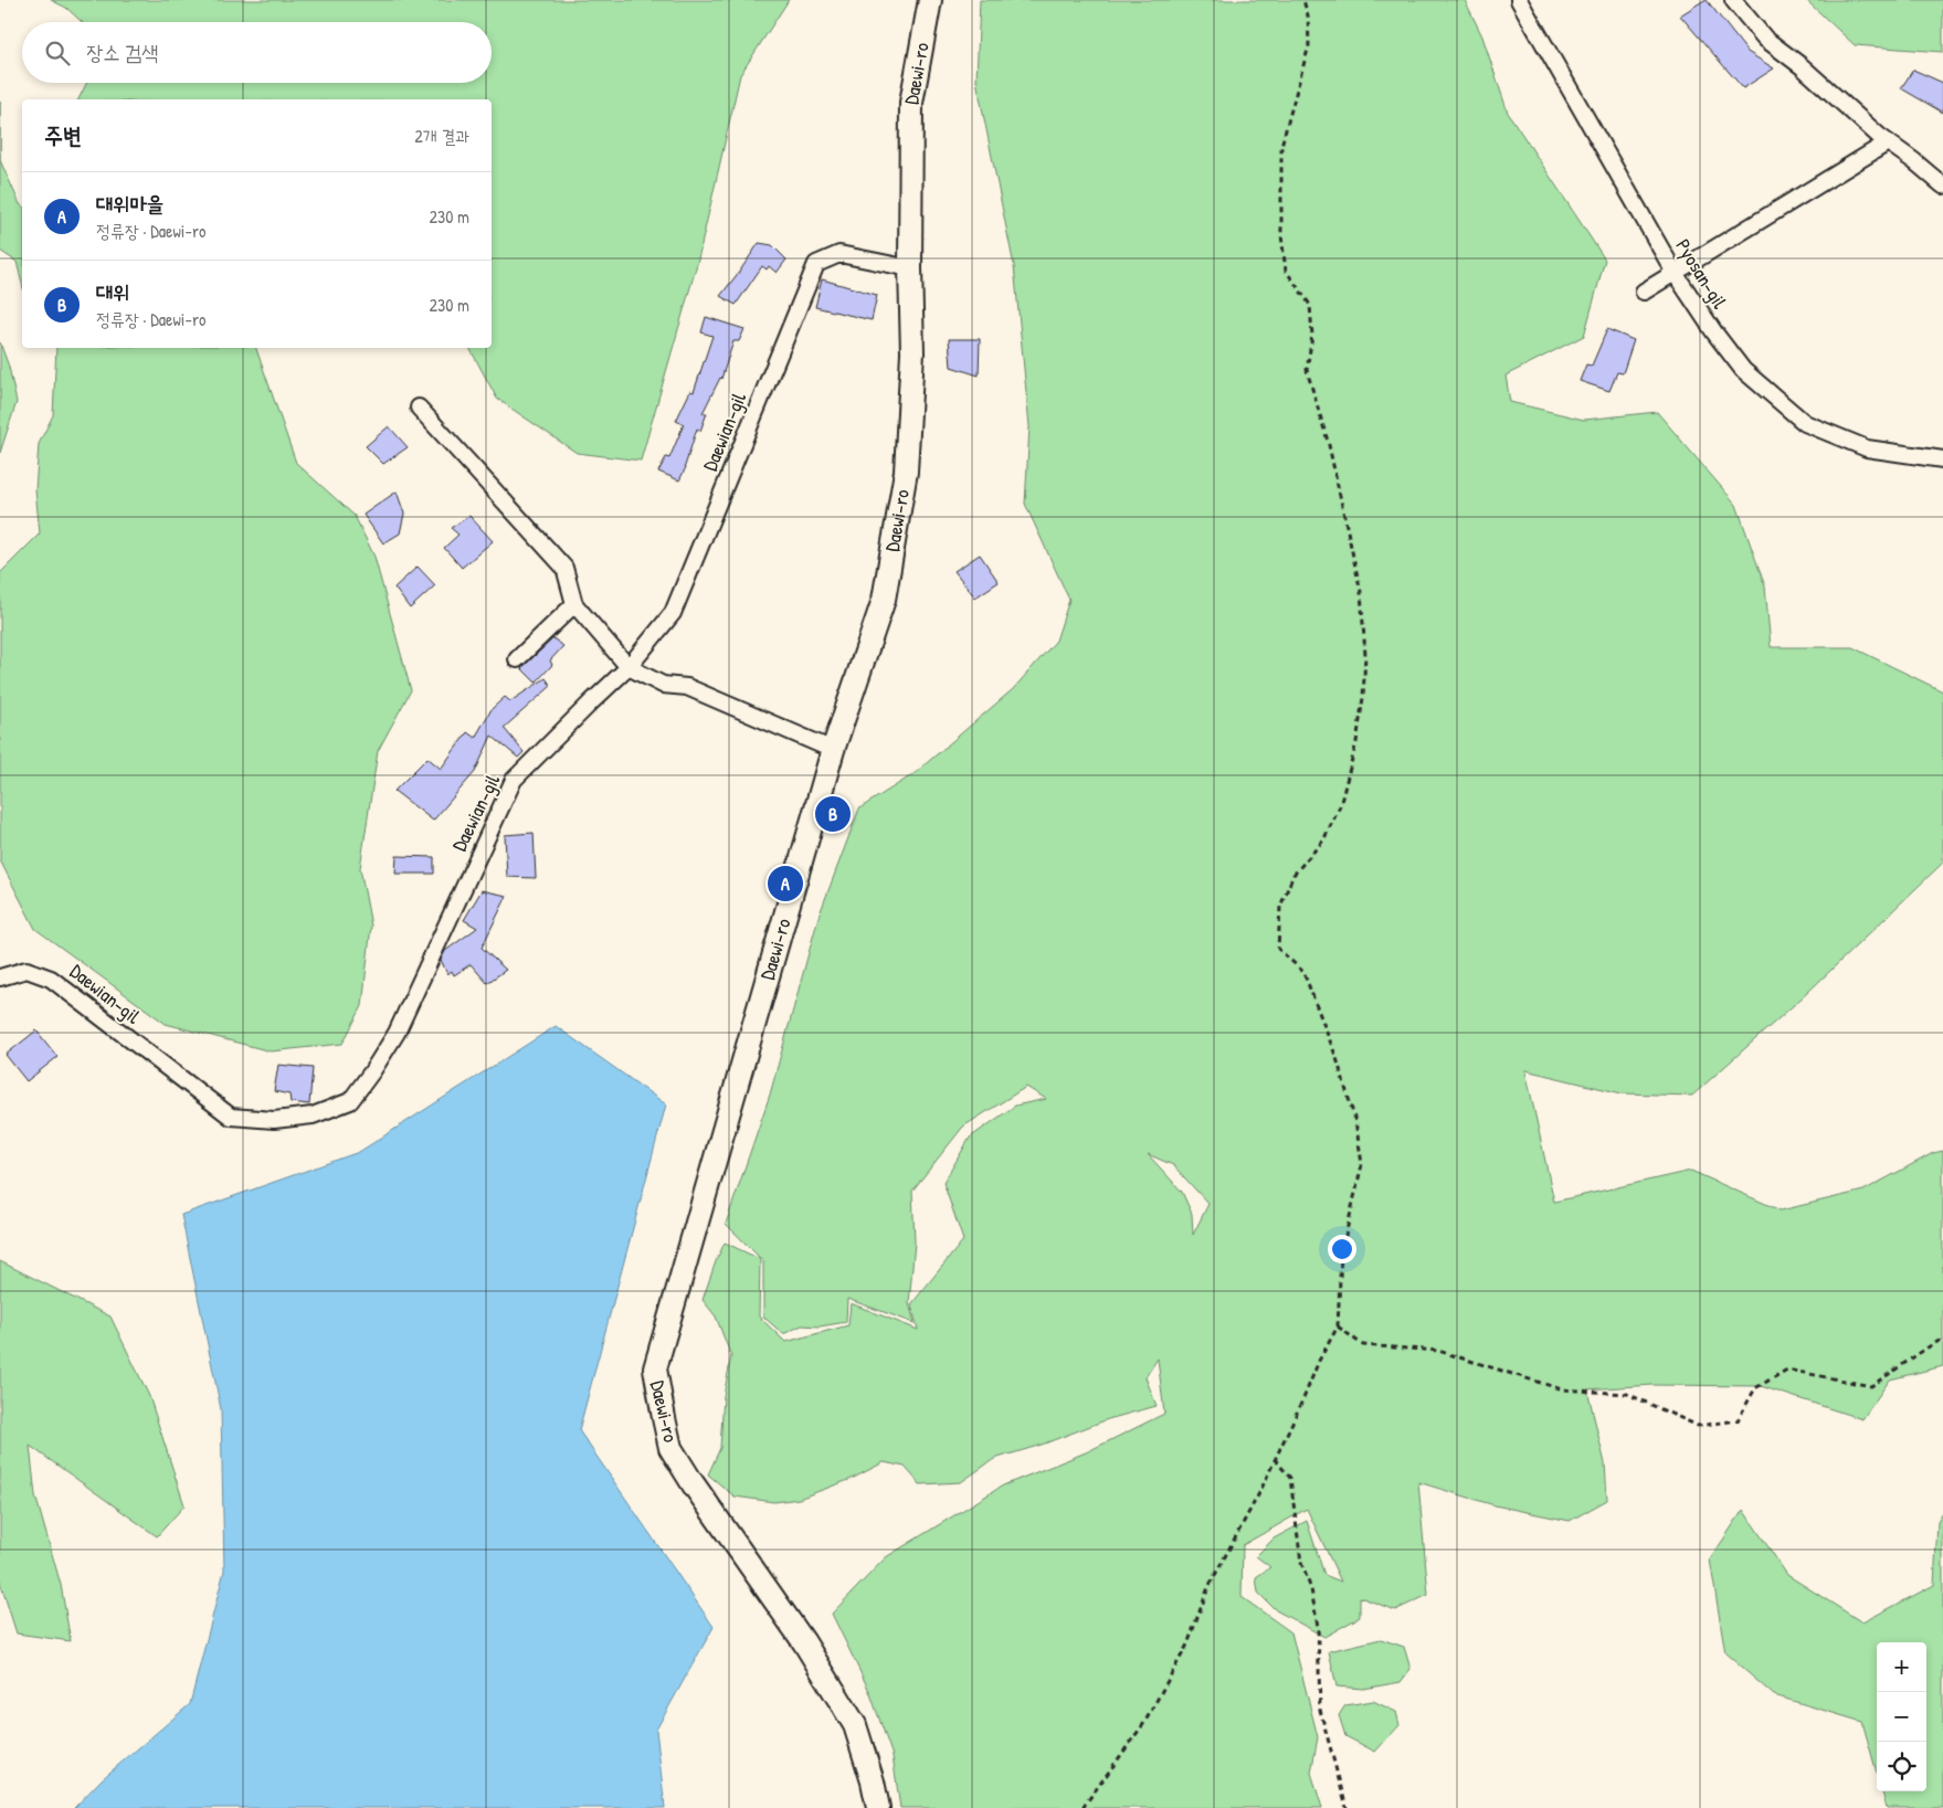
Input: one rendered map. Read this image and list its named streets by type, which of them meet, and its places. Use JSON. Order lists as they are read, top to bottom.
{
  "streets": {
    "main road": ["Daewi-ro"],
    "street": ["Pyosan-gil", "Daewian-gil"]
  },
  "crossings": [
    ["Daewi-ro", "Daewian-gil"]
  ],
  "page": {
    "search": "장소 검색",
    "heading": ["주변", "2개 결과"],
    "list": [
      {
        "mark": "A",
        "name": "대위마을",
        "note": "정류장 · Daewi-ro",
        "value": "230 m"
      },
      {
        "mark": "B",
        "name": "대위",
        "note": "정류장 · Daewi-ro",
        "value": "230 m"
      }
    ],
    "pins": ["B", "A"],
    "map_buttons": ["+", "−"]
  }
}
